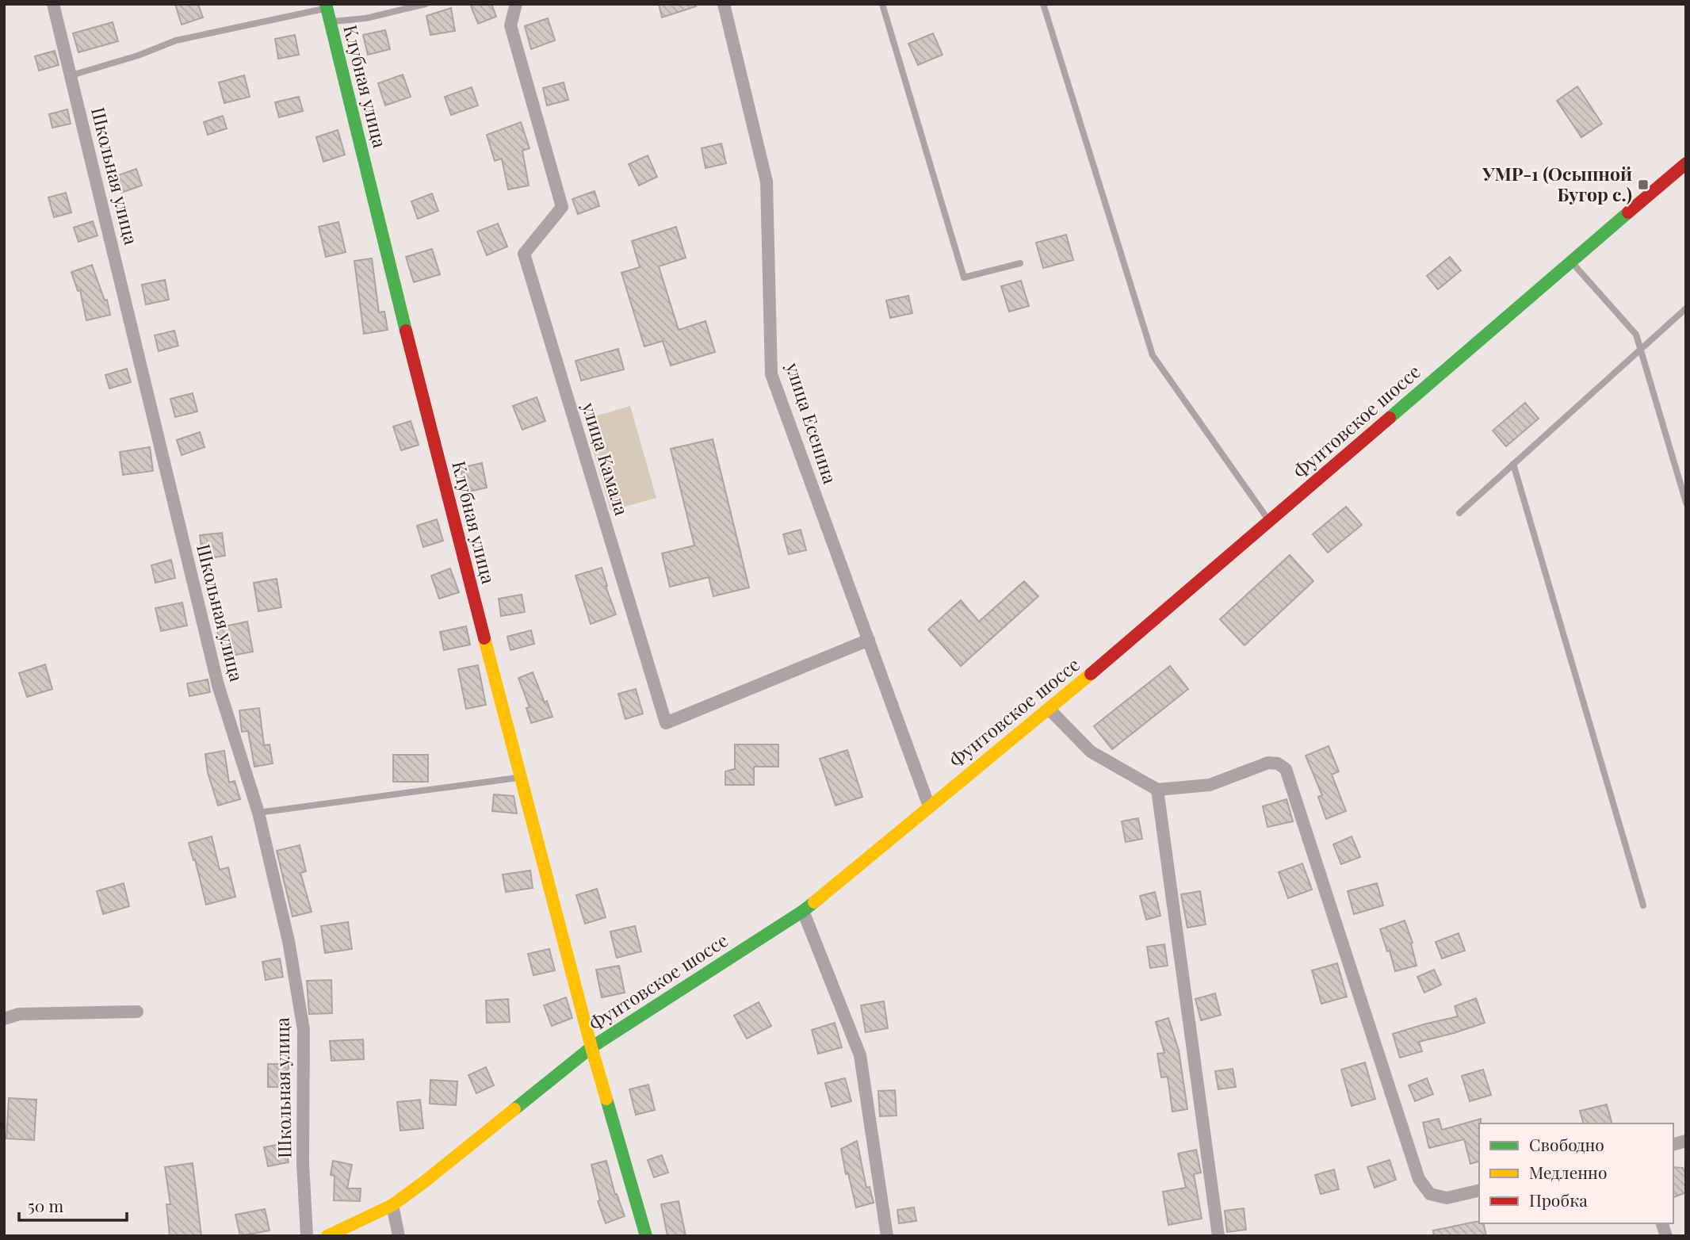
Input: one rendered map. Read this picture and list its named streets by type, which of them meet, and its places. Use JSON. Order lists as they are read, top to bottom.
{
  "streets": {
    "street": [
      "Клубная улица",
      "Школьная улица",
      "Фунтовское шоссе",
      "улица Есенина",
      "улица Камала"
    ]
  },
  "crossings": [
    ["Клубная улица", "Фунтовское шоссе"],
    ["Фунтовское шоссе", "улица Есенина"],
    ["улица Есенина", "улица Камала"]
  ],
  "places": {
    "transit": ["УМР-1 (Осыпной Бугор с.)"]
  },
  "legend": ["Свободно", "Медленно", "Пробка"],
  "scale_bar": "50 m"
}
